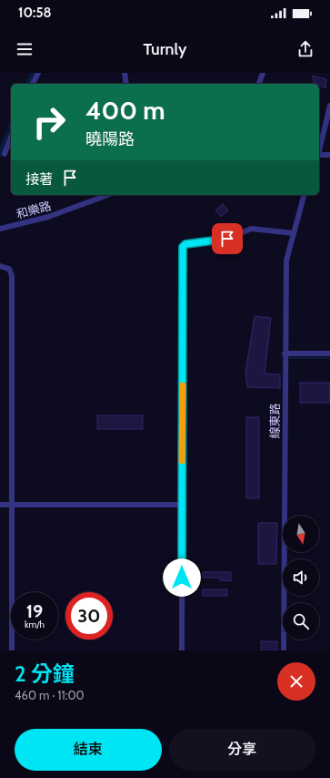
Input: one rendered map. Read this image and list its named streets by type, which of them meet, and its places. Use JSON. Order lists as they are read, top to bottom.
{
  "streets": {
    "street": ["和樂路", "線東路"]
  },
  "north": "bottom",
  "page": {
    "status": "10:58",
    "header": "Turnly",
    "turn": ["400 m", "曉陽路"],
    "then": "接著",
    "speed": "19 km/h",
    "limit": "30",
    "heading": ["2 分鐘", "460 m · 11:00"],
    "buttons": ["結束", "分享"]
  }
}
